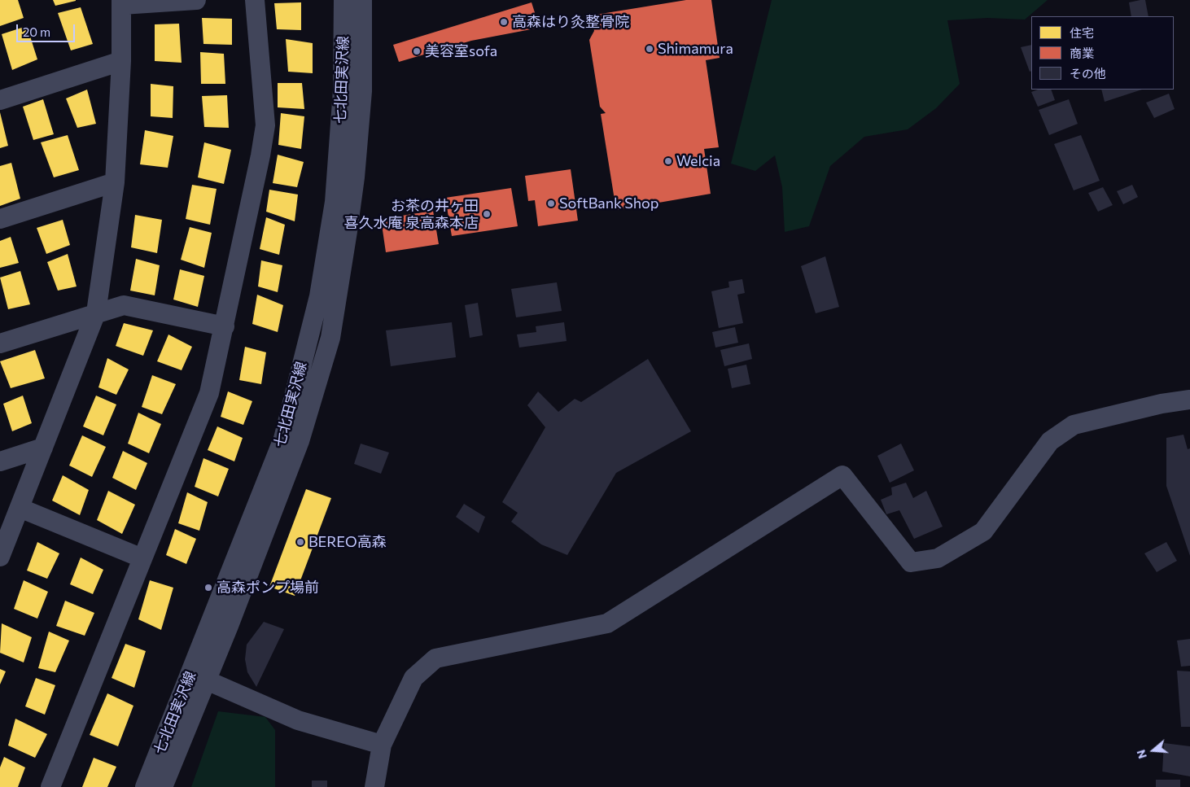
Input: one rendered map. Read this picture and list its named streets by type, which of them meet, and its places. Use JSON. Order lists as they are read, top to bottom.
{
  "streets": {
    "street": ["七北田実沢線"]
  },
  "places": [
    "高森はり灸整骨院",
    "Shimamura",
    "美容室sofa",
    "Welcia",
    "SoftBank Shop",
    "お茶の井ヶ田 喜久水庵 泉高森本店",
    "BEREO高森",
    "高森ポンプ場前"
  ],
  "legend": ["住宅", "商業", "その他"],
  "scale_bar": "20 m",
  "north": "left"
}
